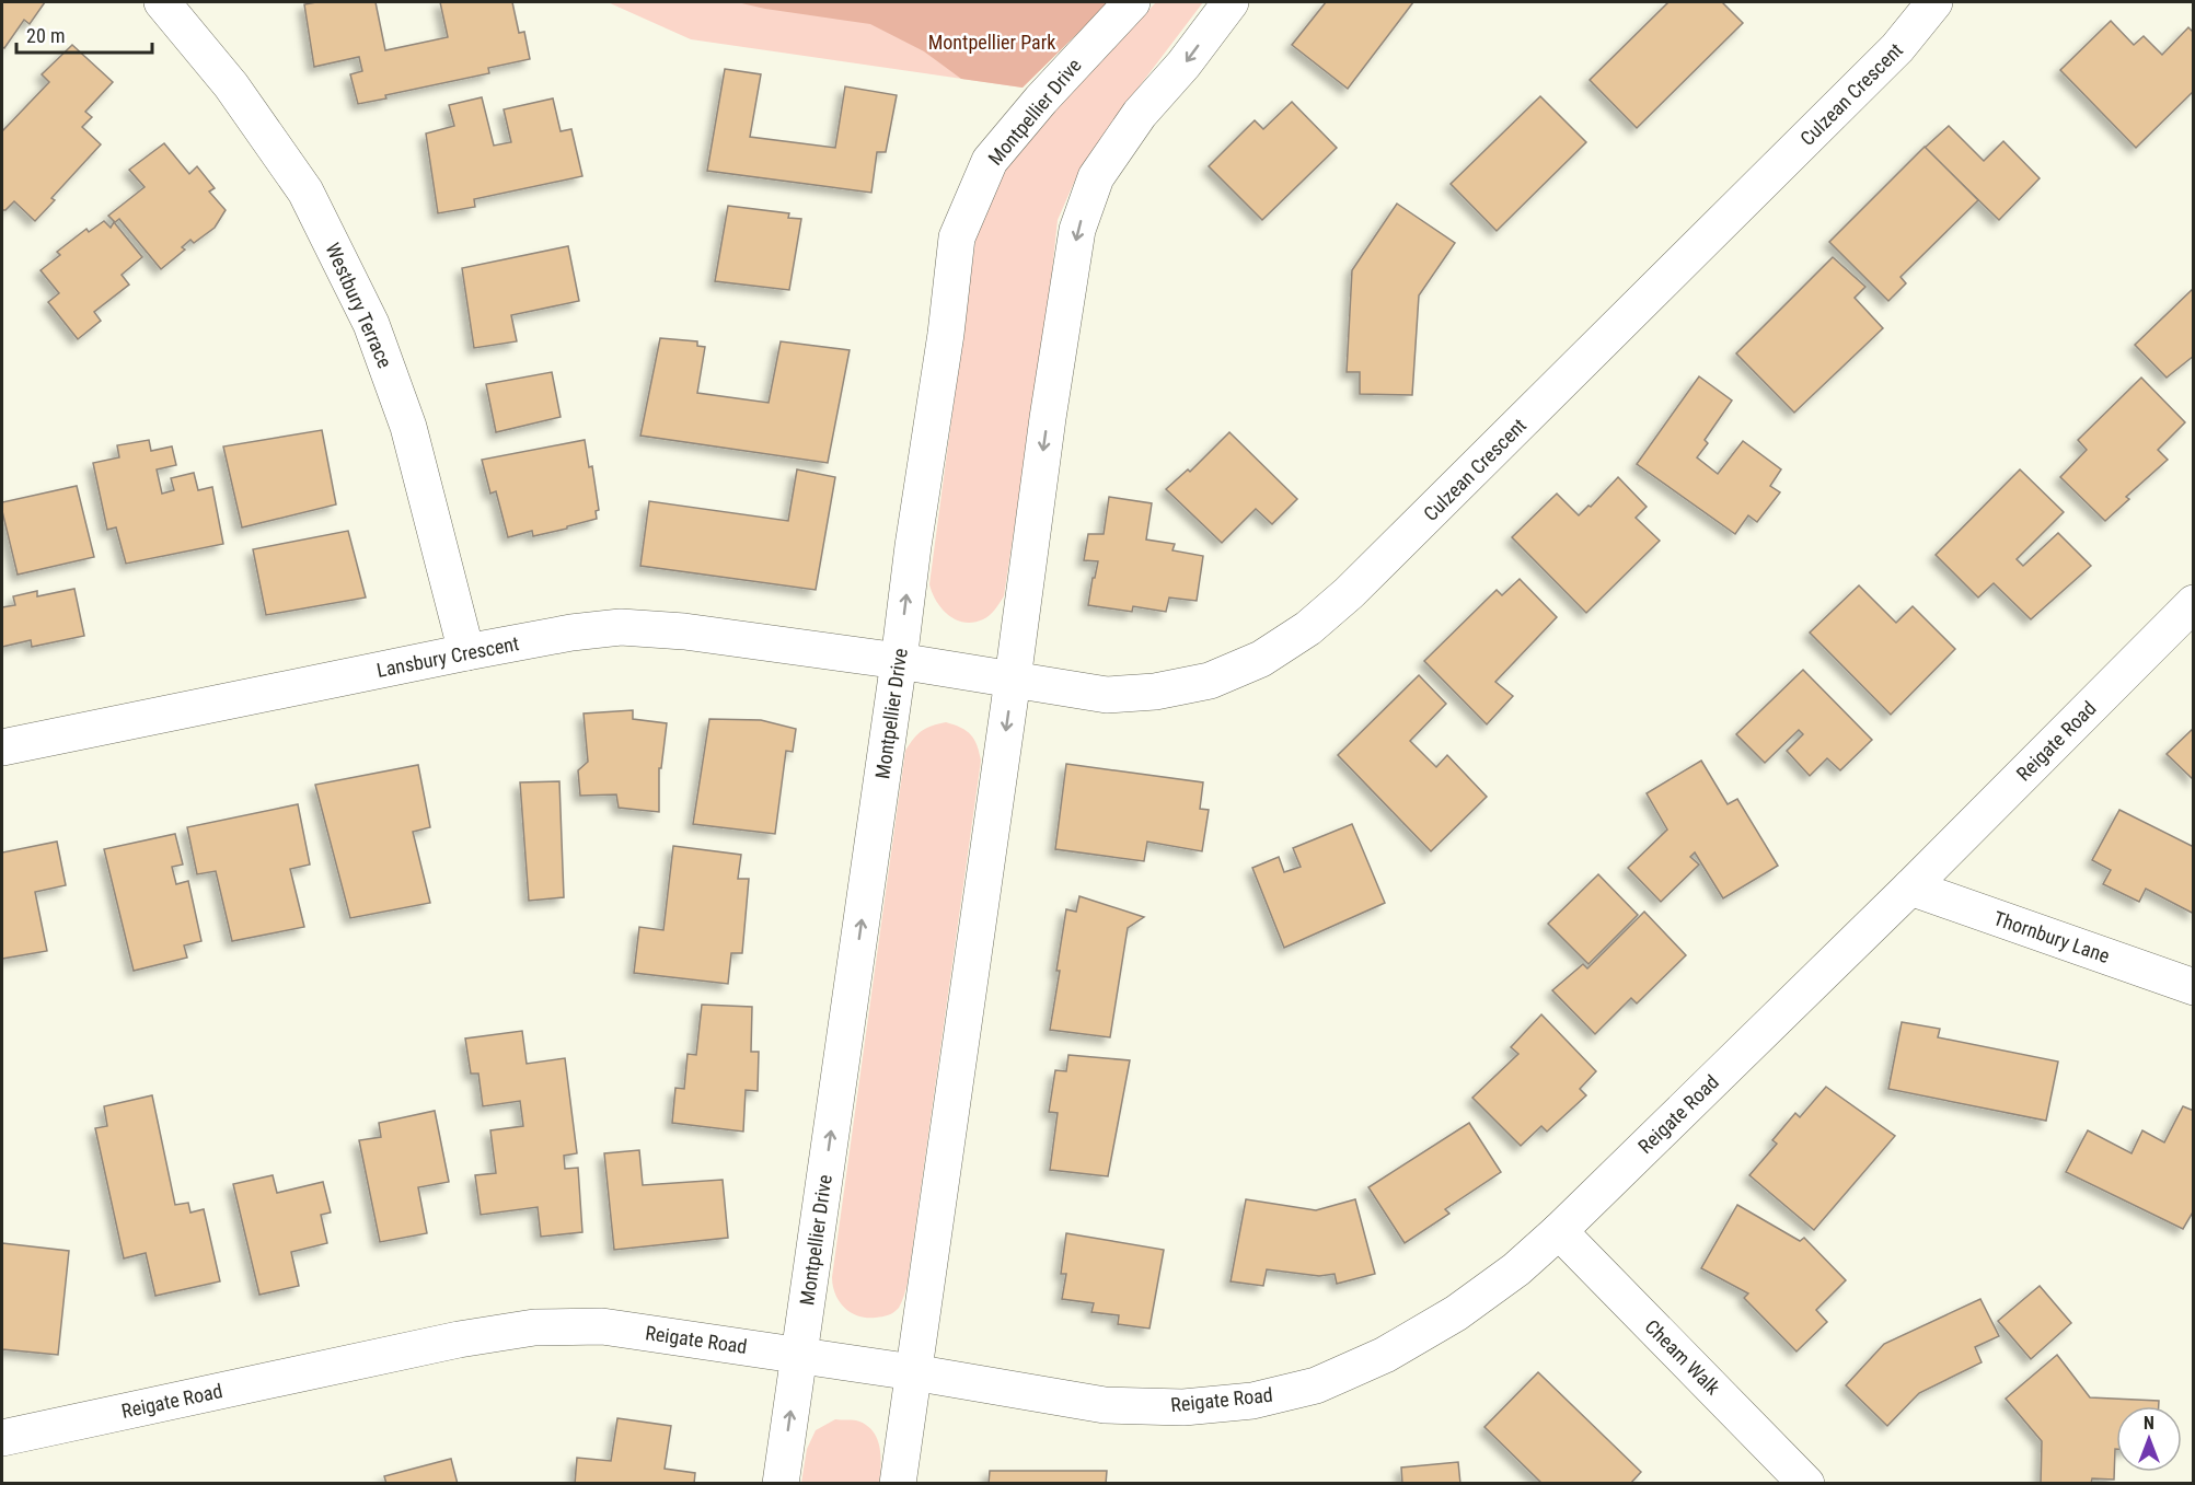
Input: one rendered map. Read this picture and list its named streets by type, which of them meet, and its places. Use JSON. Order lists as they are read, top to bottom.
{
  "streets": {
    "street": [
      "Culzean Crescent",
      "Montpellier Drive",
      "Westbury Terrace",
      "Lansbury Crescent",
      "Reigate Road",
      "Thornbury Lane",
      "Cheam Walk"
    ]
  },
  "crossings": [
    ["Culzean Crescent", "Montpellier Drive"],
    ["Culzean Crescent", "Lansbury Crescent"],
    ["Montpellier Drive", "Lansbury Crescent"],
    ["Montpellier Drive", "Reigate Road"],
    ["Westbury Terrace", "Lansbury Crescent"],
    ["Reigate Road", "Thornbury Lane"],
    ["Reigate Road", "Cheam Walk"]
  ],
  "parks": ["Montpellier Park"],
  "scale_bar": "20 m",
  "north": "top"
}
